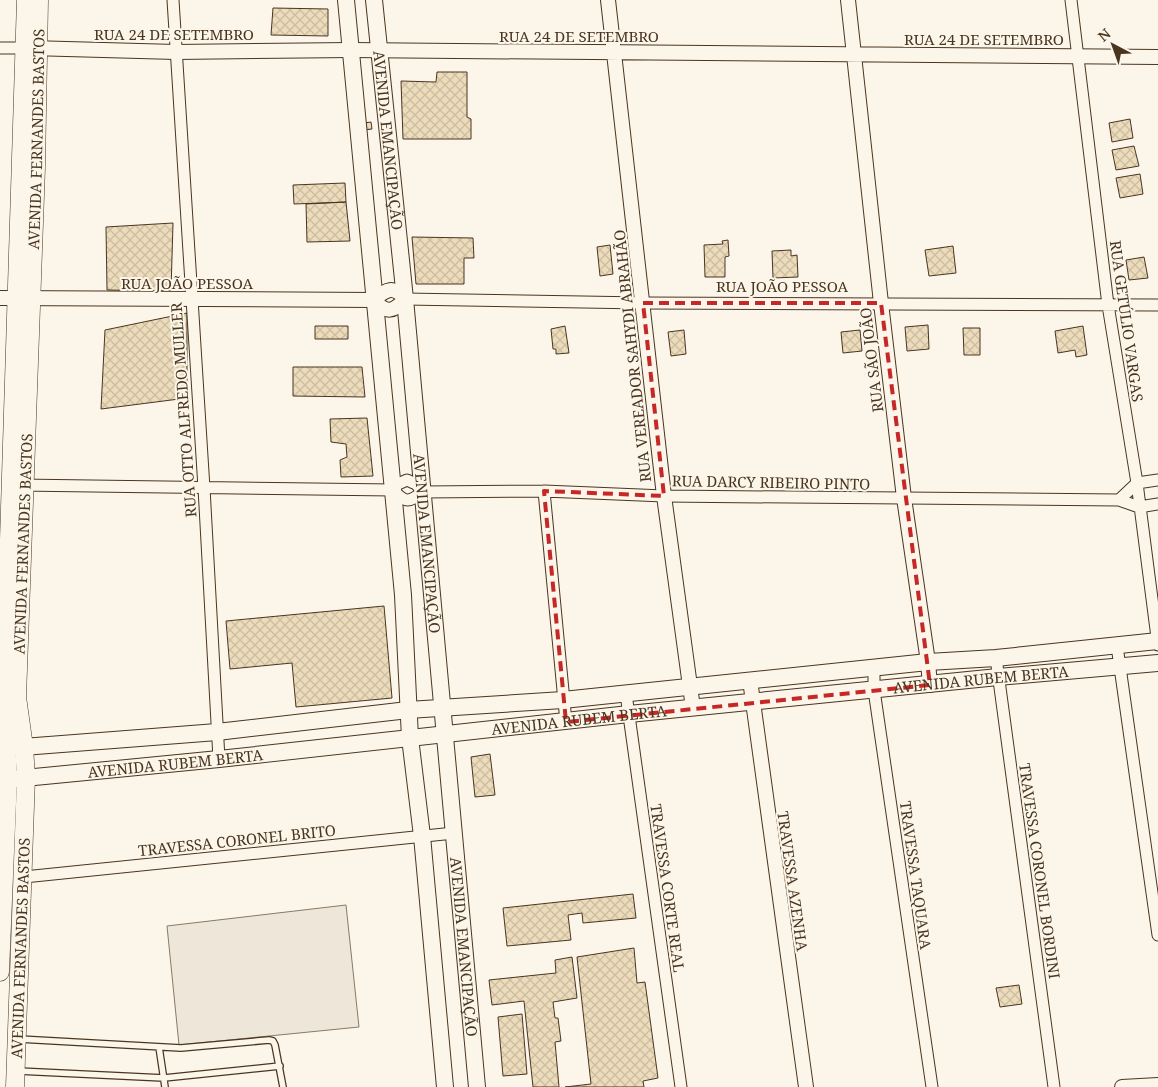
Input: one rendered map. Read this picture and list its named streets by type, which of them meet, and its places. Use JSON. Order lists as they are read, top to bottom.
{
  "streets": {
    "main road": ["AVENIDA FERNANDES BASTOS", "AVENIDA EMANCIPAÇÃO", "AVENIDA RUBEM BERTA"],
    "street": [
      "RUA 24 DE SETEMBRO",
      "RUA JOÃO PESSOA",
      "RUA GETÚLIO VARGAS",
      "RUA VEREADOR SAHYDI ABRAHÃO",
      "RUA SÃO JOÃO",
      "RUA OTTO ALFREDO MULLER",
      "RUA DARCY RIBEIRO PINTO",
      "TRAVESSA CORONEL BRITO",
      "TRAVESSA CORONEL BORDINI",
      "TRAVESSA TAQUARA",
      "TRAVESSA AZENHA",
      "TRAVESSA CORTE REAL"
    ]
  },
  "crossings": [
    ["RUA 24 DE SETEMBRO", "AVENIDA FERNANDES BASTOS"],
    ["RUA 24 DE SETEMBRO", "AVENIDA EMANCIPAÇÃO"],
    ["RUA 24 DE SETEMBRO", "RUA GETÚLIO VARGAS"],
    ["RUA 24 DE SETEMBRO", "RUA VEREADOR SAHYDI ABRAHÃO"],
    ["RUA 24 DE SETEMBRO", "RUA SÃO JOÃO"],
    ["RUA 24 DE SETEMBRO", "RUA OTTO ALFREDO MULLER"],
    ["AVENIDA FERNANDES BASTOS", "RUA JOÃO PESSOA"],
    ["AVENIDA FERNANDES BASTOS", "RUA DARCY RIBEIRO PINTO"],
    ["AVENIDA FERNANDES BASTOS", "AVENIDA RUBEM BERTA"],
    ["AVENIDA FERNANDES BASTOS", "TRAVESSA CORONEL BRITO"],
    ["AVENIDA EMANCIPAÇÃO", "RUA JOÃO PESSOA"],
    ["AVENIDA EMANCIPAÇÃO", "RUA DARCY RIBEIRO PINTO"],
    ["AVENIDA EMANCIPAÇÃO", "AVENIDA RUBEM BERTA"],
    ["AVENIDA EMANCIPAÇÃO", "TRAVESSA CORONEL BRITO"],
    ["RUA JOÃO PESSOA", "RUA GETÚLIO VARGAS"],
    ["RUA JOÃO PESSOA", "RUA VEREADOR SAHYDI ABRAHÃO"],
    ["RUA JOÃO PESSOA", "RUA SÃO JOÃO"],
    ["RUA JOÃO PESSOA", "RUA OTTO ALFREDO MULLER"],
    ["RUA GETÚLIO VARGAS", "RUA DARCY RIBEIRO PINTO"],
    ["RUA GETÚLIO VARGAS", "AVENIDA RUBEM BERTA"],
    ["RUA VEREADOR SAHYDI ABRAHÃO", "RUA DARCY RIBEIRO PINTO"],
    ["RUA VEREADOR SAHYDI ABRAHÃO", "AVENIDA RUBEM BERTA"],
    ["RUA SÃO JOÃO", "RUA DARCY RIBEIRO PINTO"],
    ["RUA SÃO JOÃO", "AVENIDA RUBEM BERTA"],
    ["RUA OTTO ALFREDO MULLER", "RUA DARCY RIBEIRO PINTO"],
    ["RUA OTTO ALFREDO MULLER", "AVENIDA RUBEM BERTA"],
    ["AVENIDA RUBEM BERTA", "TRAVESSA CORONEL BORDINI"],
    ["AVENIDA RUBEM BERTA", "TRAVESSA TAQUARA"],
    ["AVENIDA RUBEM BERTA", "TRAVESSA AZENHA"],
    ["AVENIDA RUBEM BERTA", "TRAVESSA CORTE REAL"]
  ],
  "north": "top left"
}
